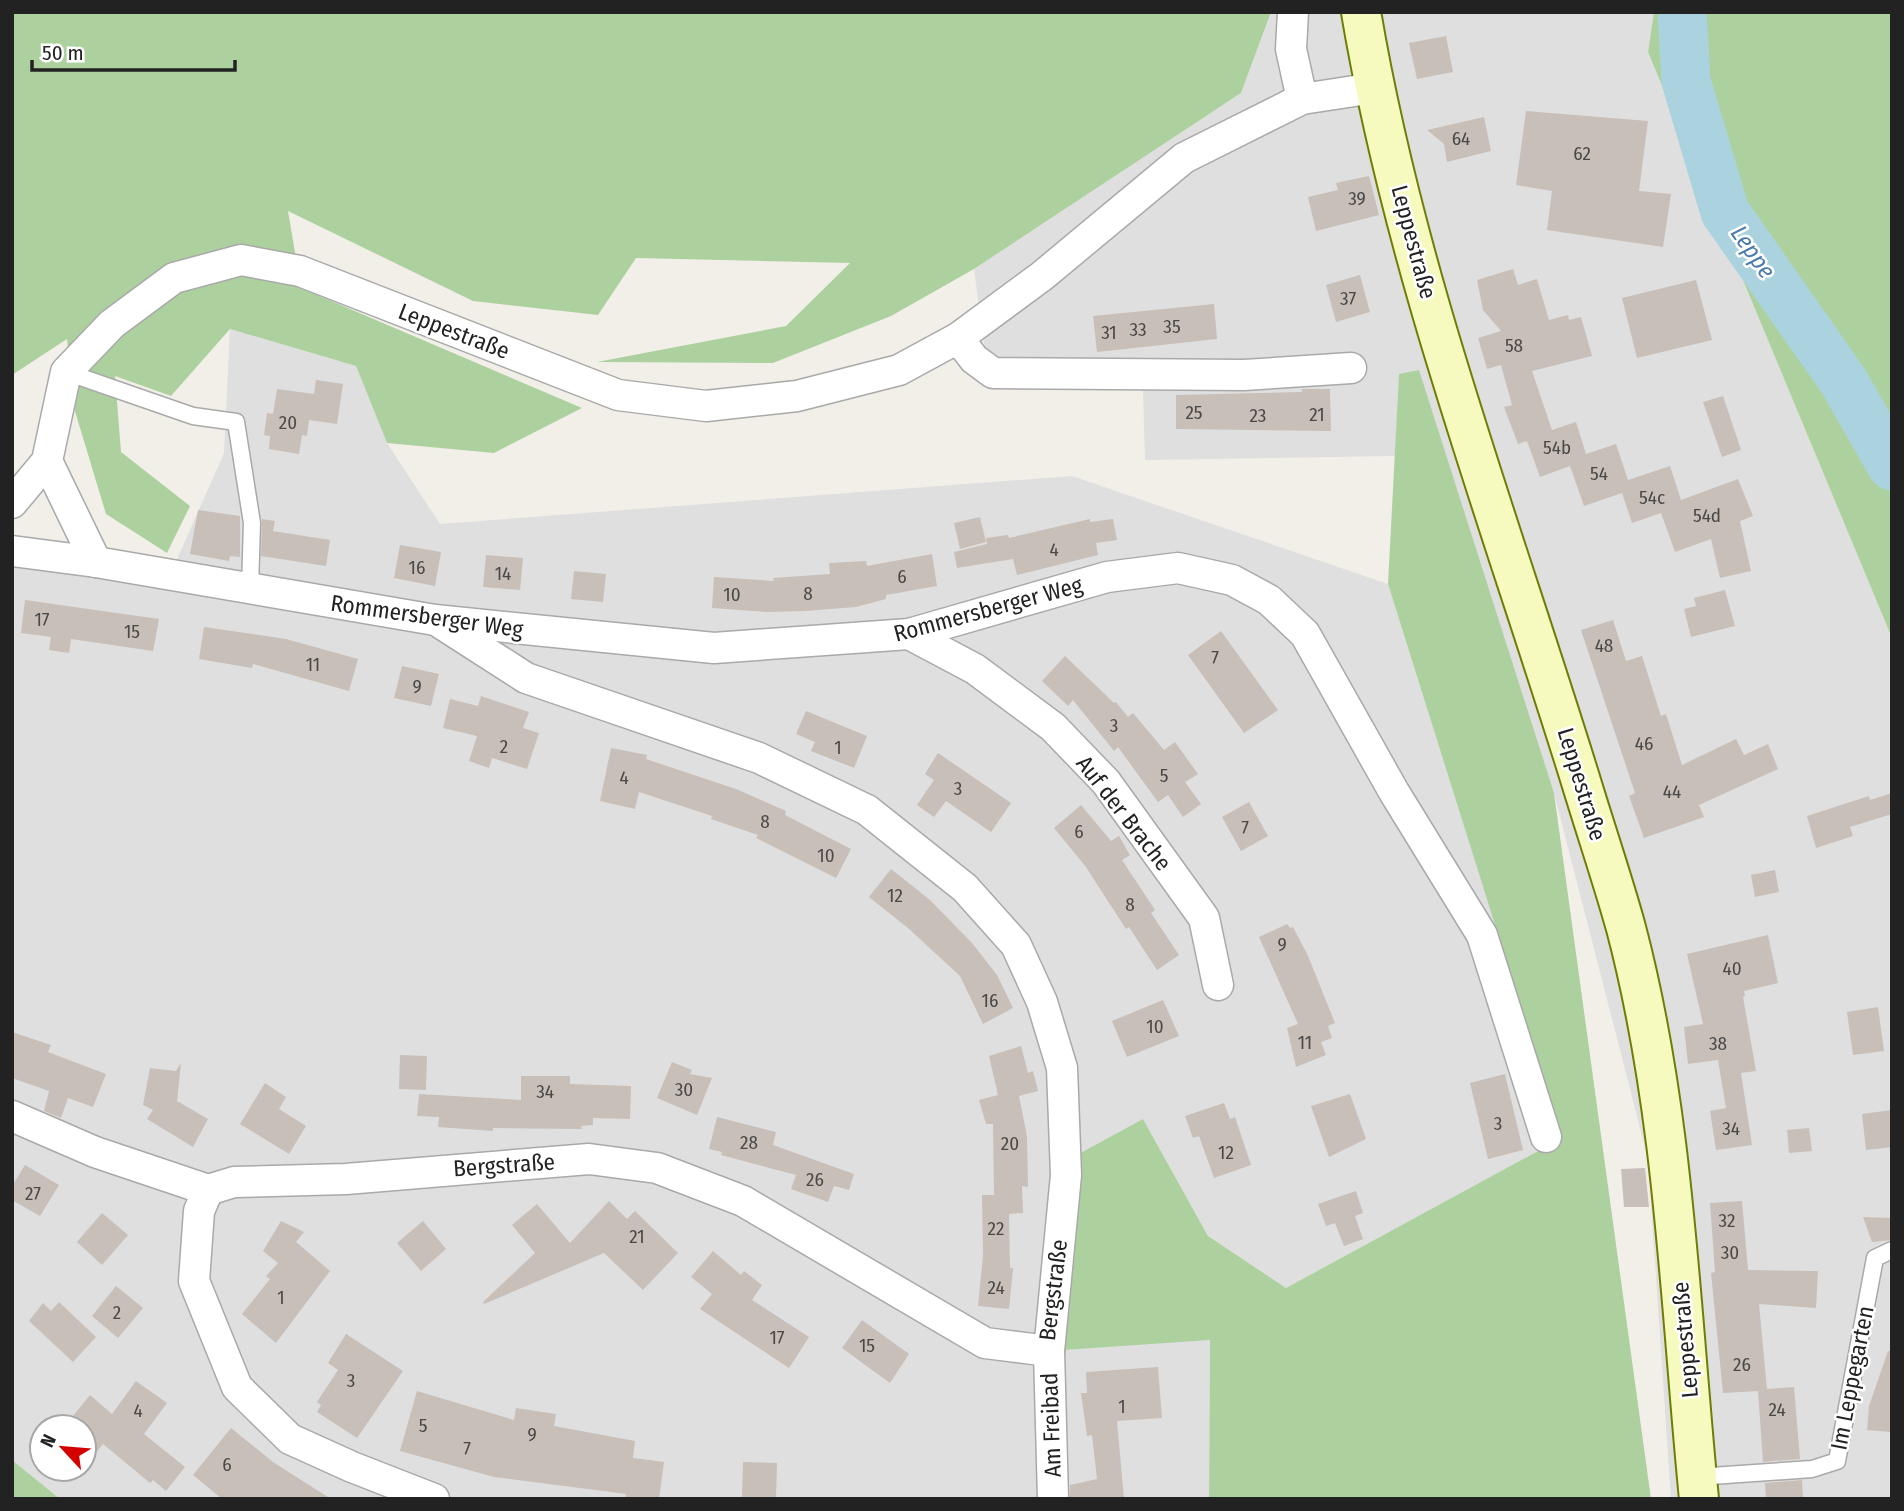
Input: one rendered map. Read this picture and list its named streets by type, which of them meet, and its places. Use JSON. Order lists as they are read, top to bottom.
{
  "streets": {
    "main road": ["Leppestraße"],
    "street": [
      "Rommersberger Weg",
      "Auf der Brache",
      "Bergstraße",
      "Am Freibad"
    ],
    "lane": ["Im Leppegarten"]
  },
  "crossings": [
    ["Leppestraße", "Im Leppegarten"],
    ["Rommersberger Weg", "Auf der Brache"],
    ["Rommersberger Weg", "Bergstraße"],
    ["Bergstraße", "Am Freibad"]
  ],
  "water": ["Leppe"],
  "house_numbers": [
    "64",
    "62",
    "39",
    "37",
    "35",
    "33",
    "31",
    "58",
    "25",
    "21",
    "23",
    "20",
    "54b",
    "54",
    "54c",
    "54d",
    "4",
    "16",
    "14",
    "6",
    "8",
    "10",
    "17",
    "15",
    "48",
    "7",
    "11",
    "9",
    "3",
    "46",
    "2",
    "1",
    "5",
    "4",
    "3",
    "44",
    "8",
    "7",
    "6",
    "10",
    "12",
    "8",
    "9",
    "40",
    "16",
    "10",
    "11",
    "38",
    "30",
    "34",
    "3",
    "34",
    "28",
    "20",
    "12",
    "26",
    "27",
    "32",
    "22",
    "21",
    "30",
    "24",
    "1",
    "2",
    "17",
    "15",
    "26",
    "3",
    "1",
    "24",
    "4",
    "5",
    "9",
    "7",
    "6"
  ],
  "scale_bar": "50 m",
  "north": "top left"
}
